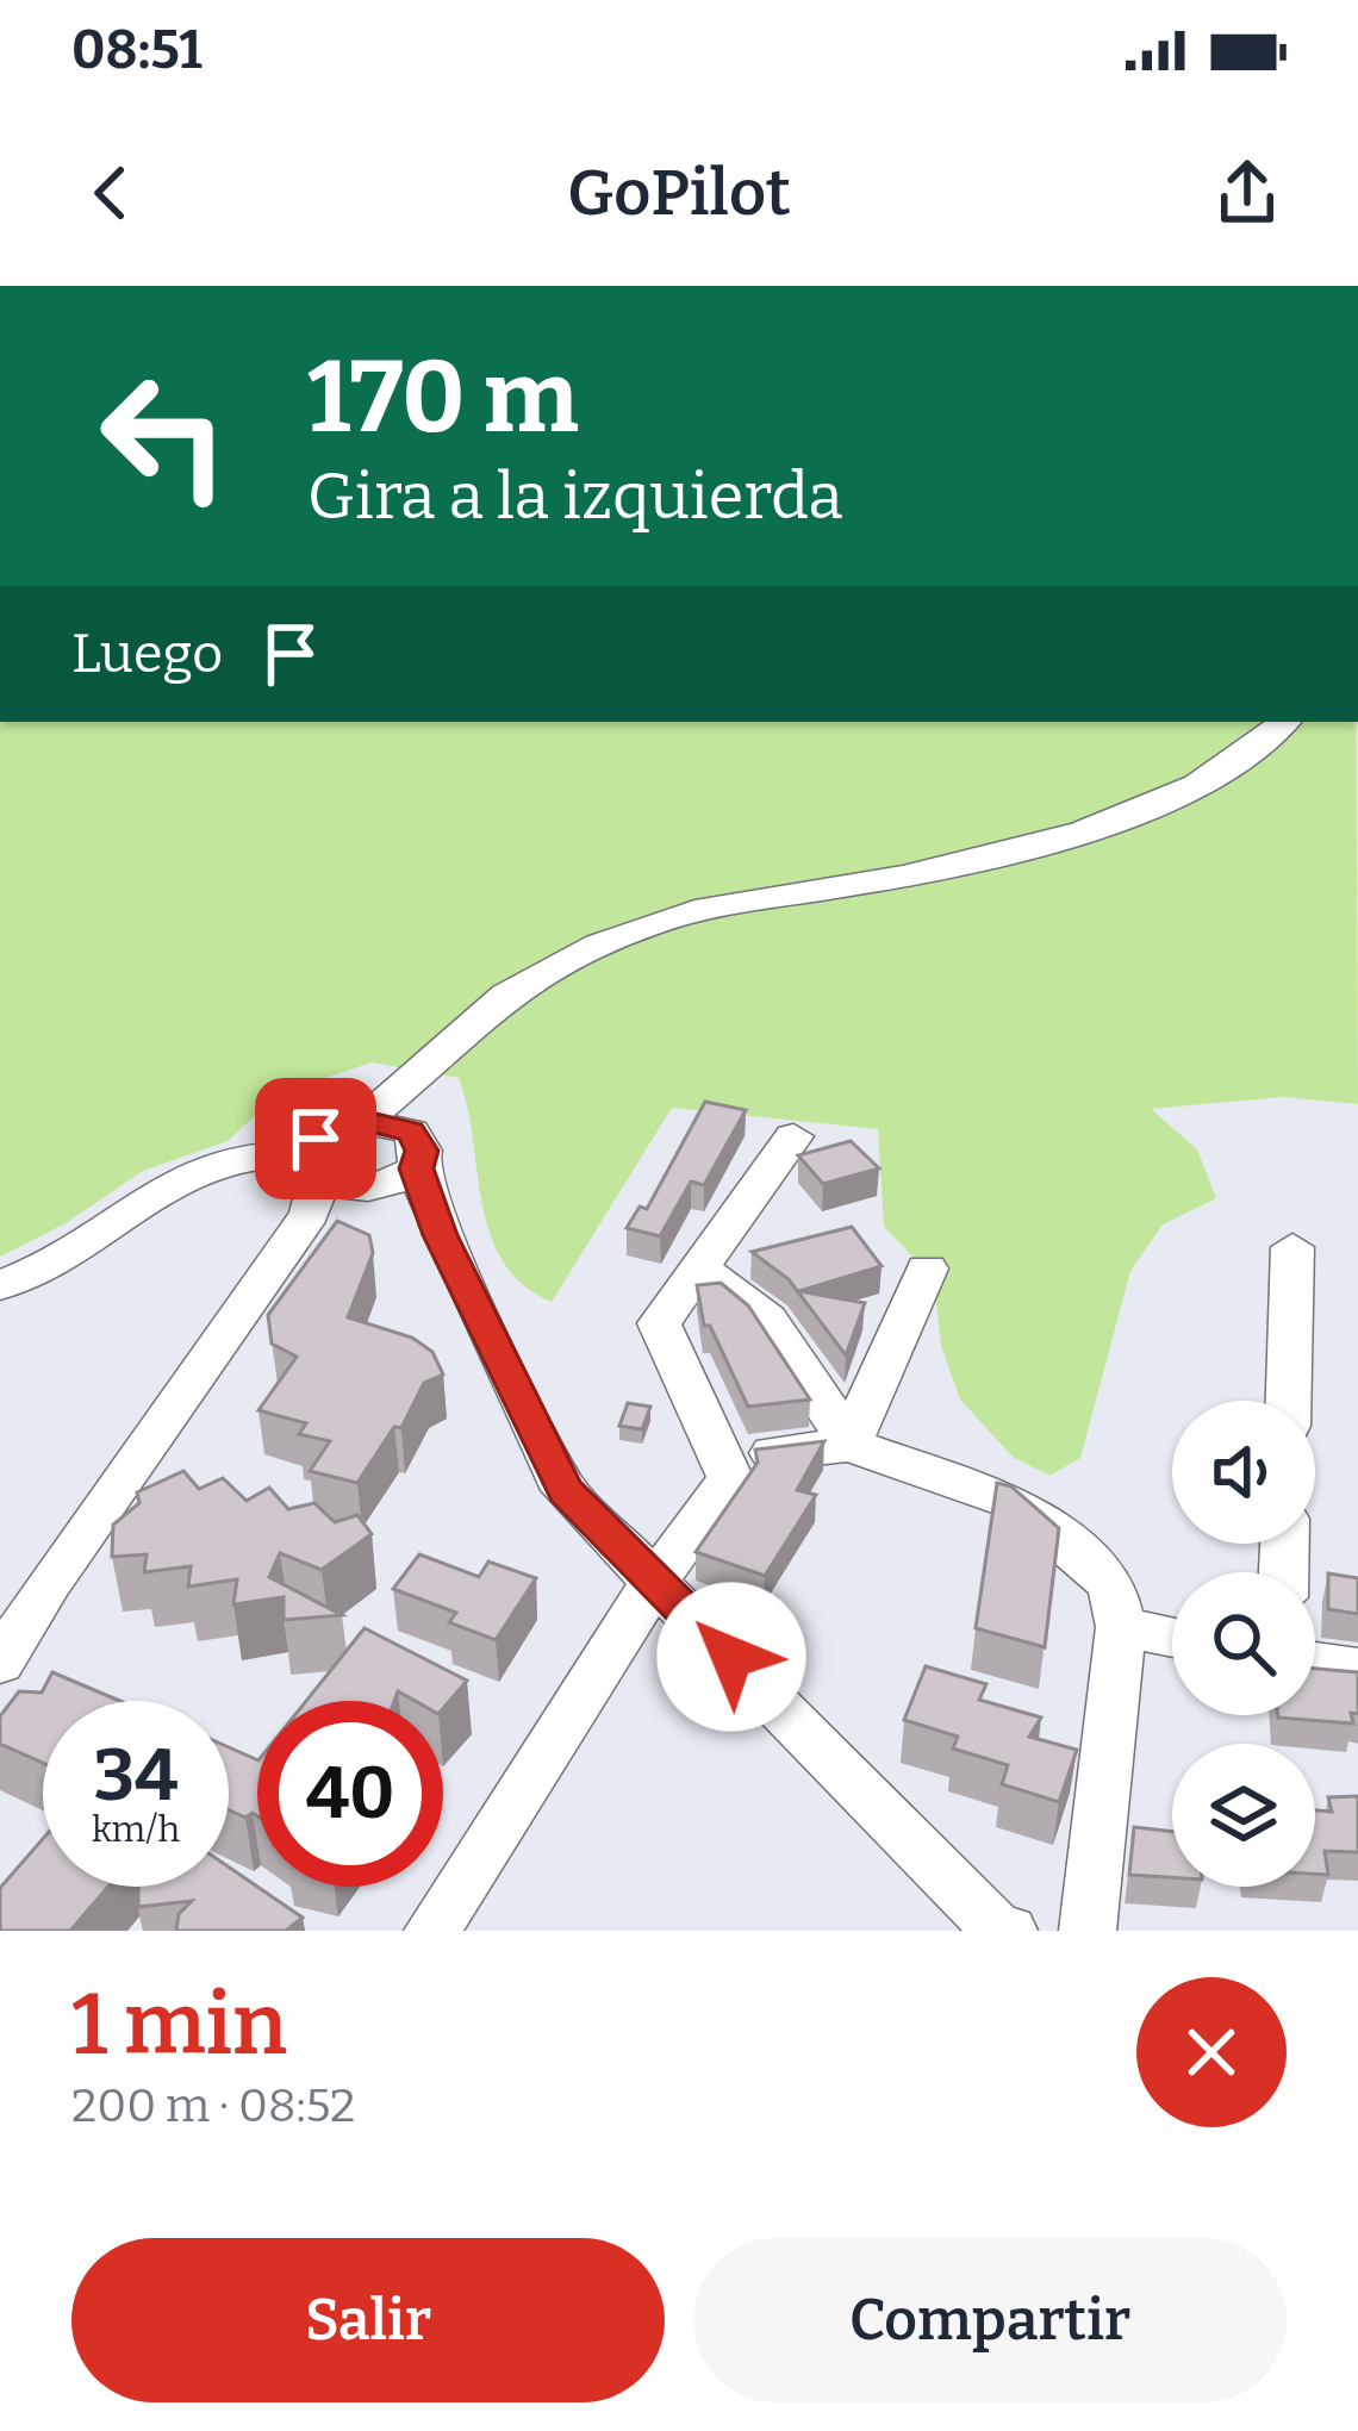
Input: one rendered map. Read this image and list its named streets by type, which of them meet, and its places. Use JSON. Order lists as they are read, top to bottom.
{
  "page": {
    "status": "08:51",
    "header": "GoPilot",
    "turn": ["170 m", "Gira a la izquierda"],
    "then": "Luego",
    "speed": "34 km/h",
    "limit": "40",
    "heading": ["1 min", "200 m · 08:52"],
    "buttons": ["Salir", "Compartir"]
  }
}
